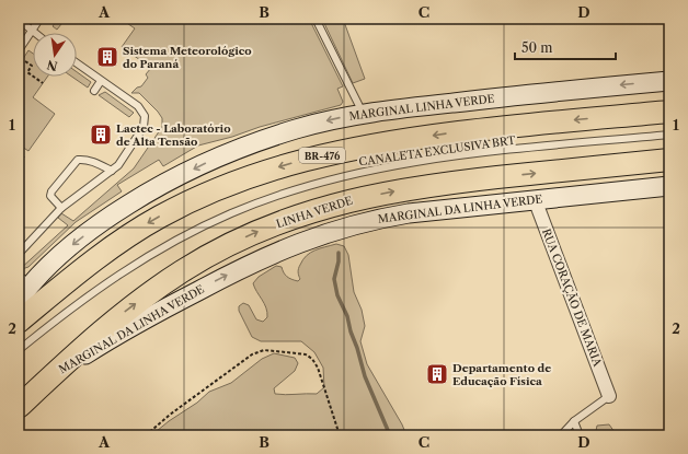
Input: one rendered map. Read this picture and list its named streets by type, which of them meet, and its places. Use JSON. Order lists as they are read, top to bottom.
{
  "streets": {
    "highway": ["BR-476", "LINHA VERDE"],
    "main road": ["MARGINAL LINHA VERDE", "MARGINAL DA LINHA VERDE"],
    "street": ["RUA CORAÇÃO DE MARIA"],
    "lane": ["CANALETA EXCLUSIVA BRT"]
  },
  "crossings": [
    ["MARGINAL DA LINHA VERDE", "LINHA VERDE"],
    ["MARGINAL DA LINHA VERDE", "RUA CORAÇÃO DE MARIA"]
  ],
  "one_way": ["MARGINAL LINHA VERDE", "MARGINAL DA LINHA VERDE"],
  "places": {
    "building": ["Sistema Meteorológico do Paraná", "Lactec - Laboratório de Alta Tensão", "Departamento de Educação Física"]
  },
  "scale_bar": "50 m",
  "north": "bottom",
  "grid": {
    "columns": [
      "A",
      "B",
      "C",
      "D"
    ],
    "rows": ["1", "2"]
  }
}
